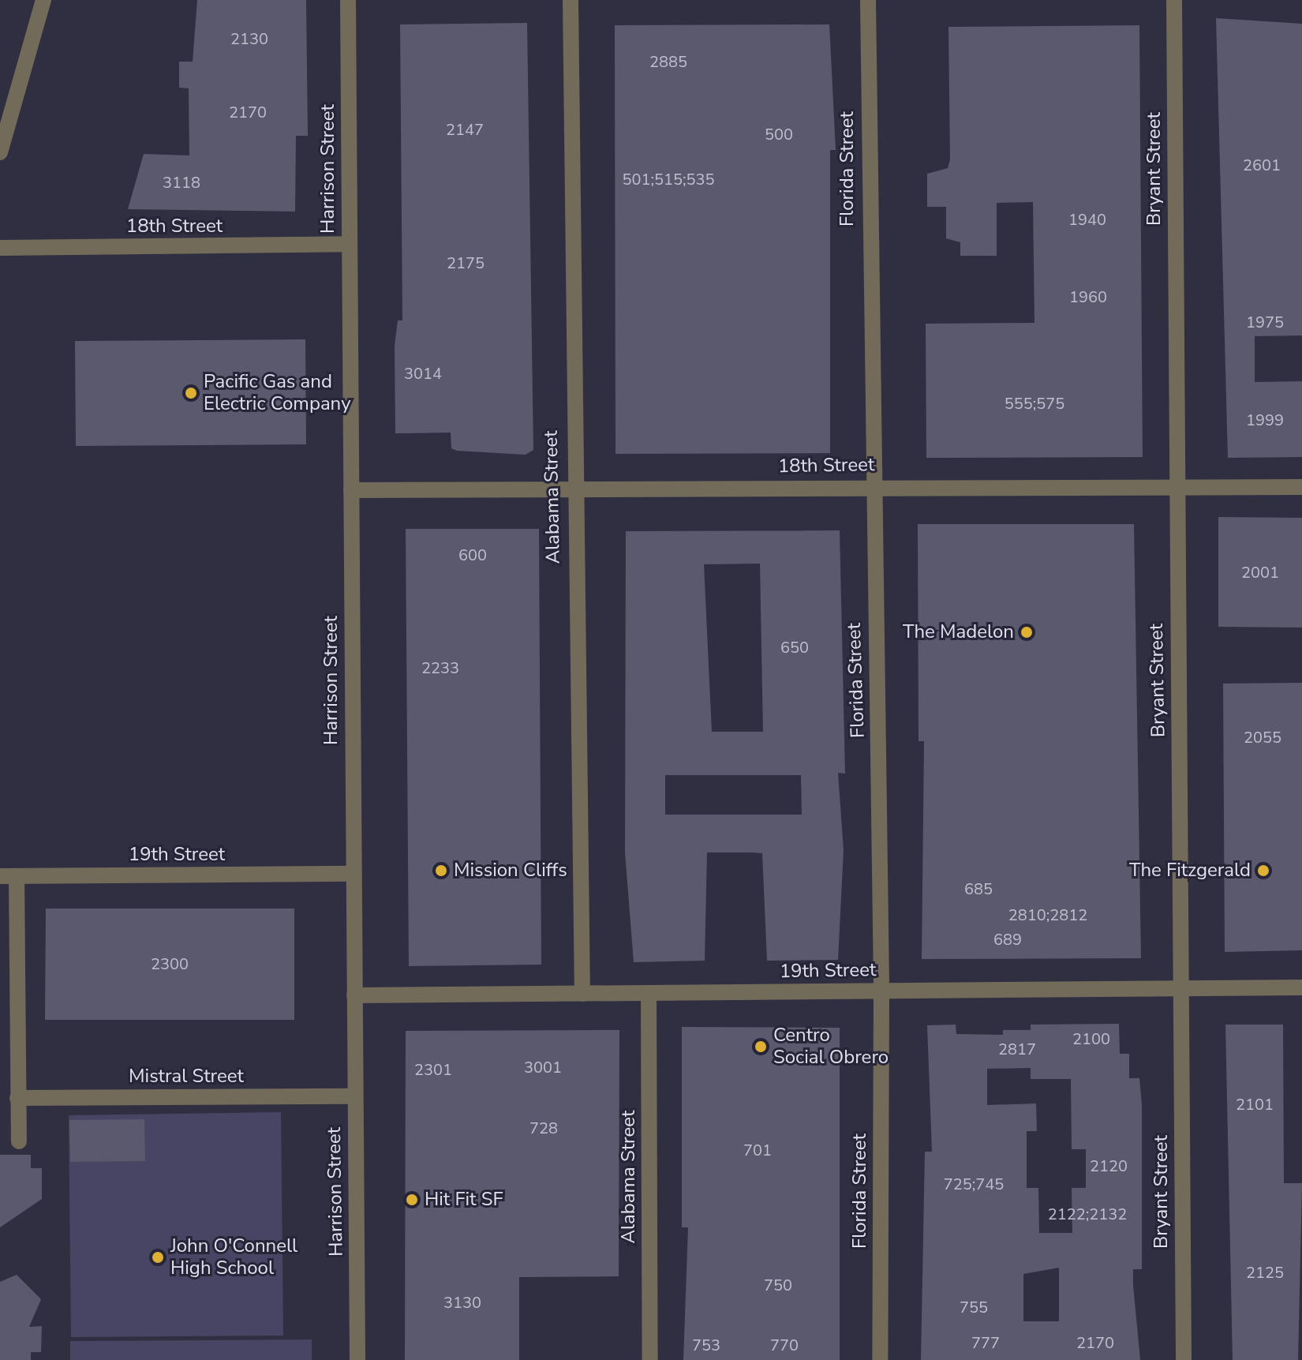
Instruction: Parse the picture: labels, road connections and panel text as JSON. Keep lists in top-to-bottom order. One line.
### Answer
{"streets":{"street":["Harrison Street","Florida Street","Bryant Street","18th Street","Alabama Street","19th Street","Mistral Street"]},"crossings":[["Harrison Street","18th Street"],["Harrison Street","19th Street"],["Harrison Street","Mistral Street"],["Florida Street","18th Street"],["Florida Street","19th Street"],["Bryant Street","18th Street"],["Bryant Street","19th Street"],["18th Street","Alabama Street"],["Alabama Street","19th Street"]],"places":["Pacific Gas and Electric Company","The Madelon","Mission Cliffs","The Fitzgerald","Centro Social Obrero","Hit Fit SF","John O'Connell High School"],"house_numbers":["2130","2885","2170","2147","500","2601","501;515;535","3118","1940","2175","1960","1975","3014","555;575","1999","600","2001","650","2233","2055","685","2810;2812","689","2300","2100","2817","3001","2301","2101","728","701","2120","725;745","2122;2132","2125","750","3130","755","777","2170","753","770"]}
